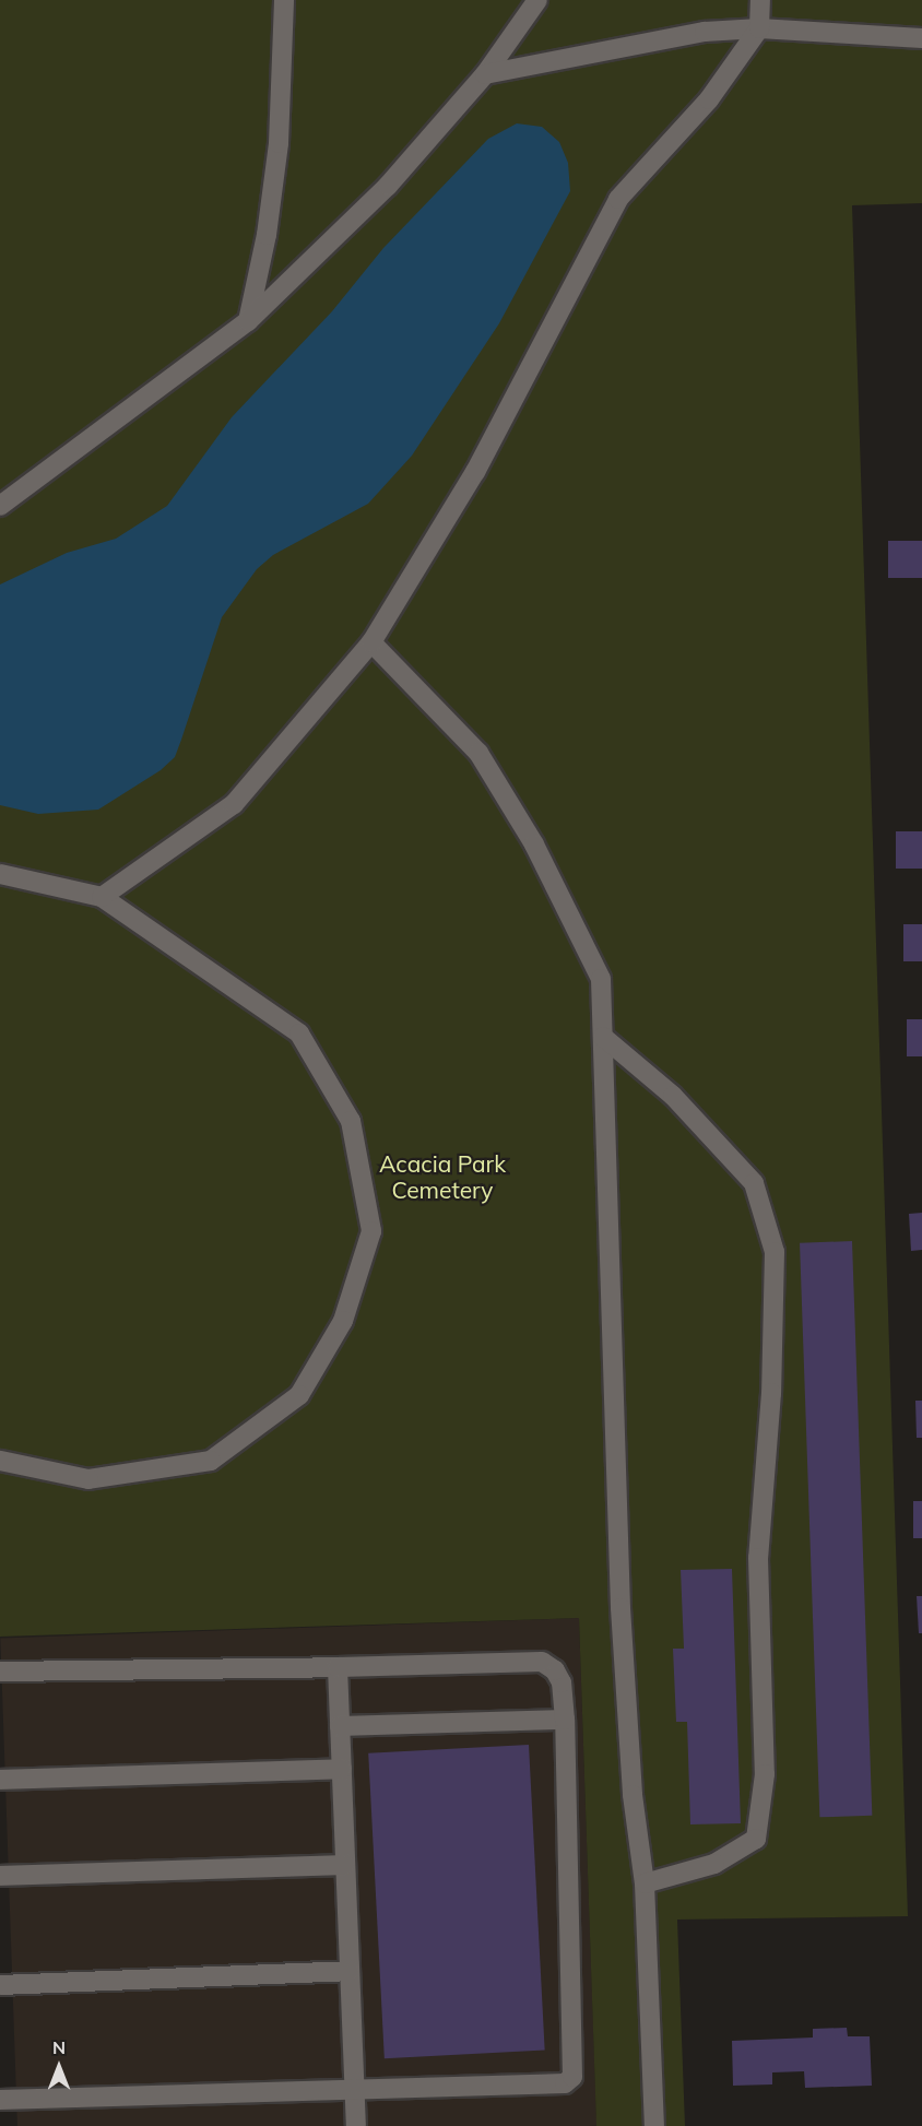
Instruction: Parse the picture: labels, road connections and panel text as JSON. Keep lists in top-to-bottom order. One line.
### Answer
{"parks":["Acacia Park Cemetery"],"north":"top"}
